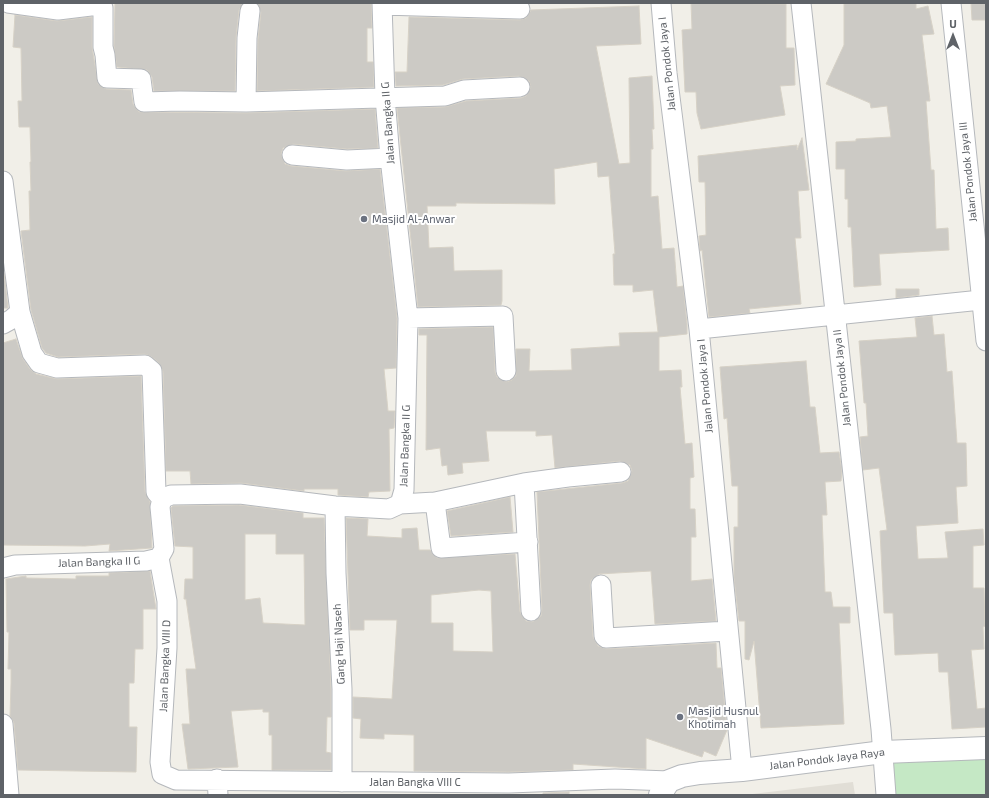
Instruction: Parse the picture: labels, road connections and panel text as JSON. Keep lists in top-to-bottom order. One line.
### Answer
{"streets":{"street":["Jalan Pondok Jaya I","Jalan Bangka II G","Jalan Pondok Jaya III","Jalan Pondok Jaya II","Gang Haji Naseh","Jalan Bangka VIII D","Jalan Pondok Jaya Raya","Jalan Bangka VIII C"]},"crossings":[["Jalan Pondok Jaya I","Jalan Pondok Jaya Raya"],["Jalan Bangka II G","Jalan Bangka VIII D"],["Jalan Pondok Jaya II","Jalan Pondok Jaya Raya"],["Gang Haji Naseh","Jalan Bangka VIII C"],["Jalan Bangka VIII D","Jalan Bangka VIII C"],["Jalan Pondok Jaya Raya","Jalan Bangka VIII C"]],"places":["Masjid Al-Anwar","Masjid Husnul Khotimah"],"north":"top"}
